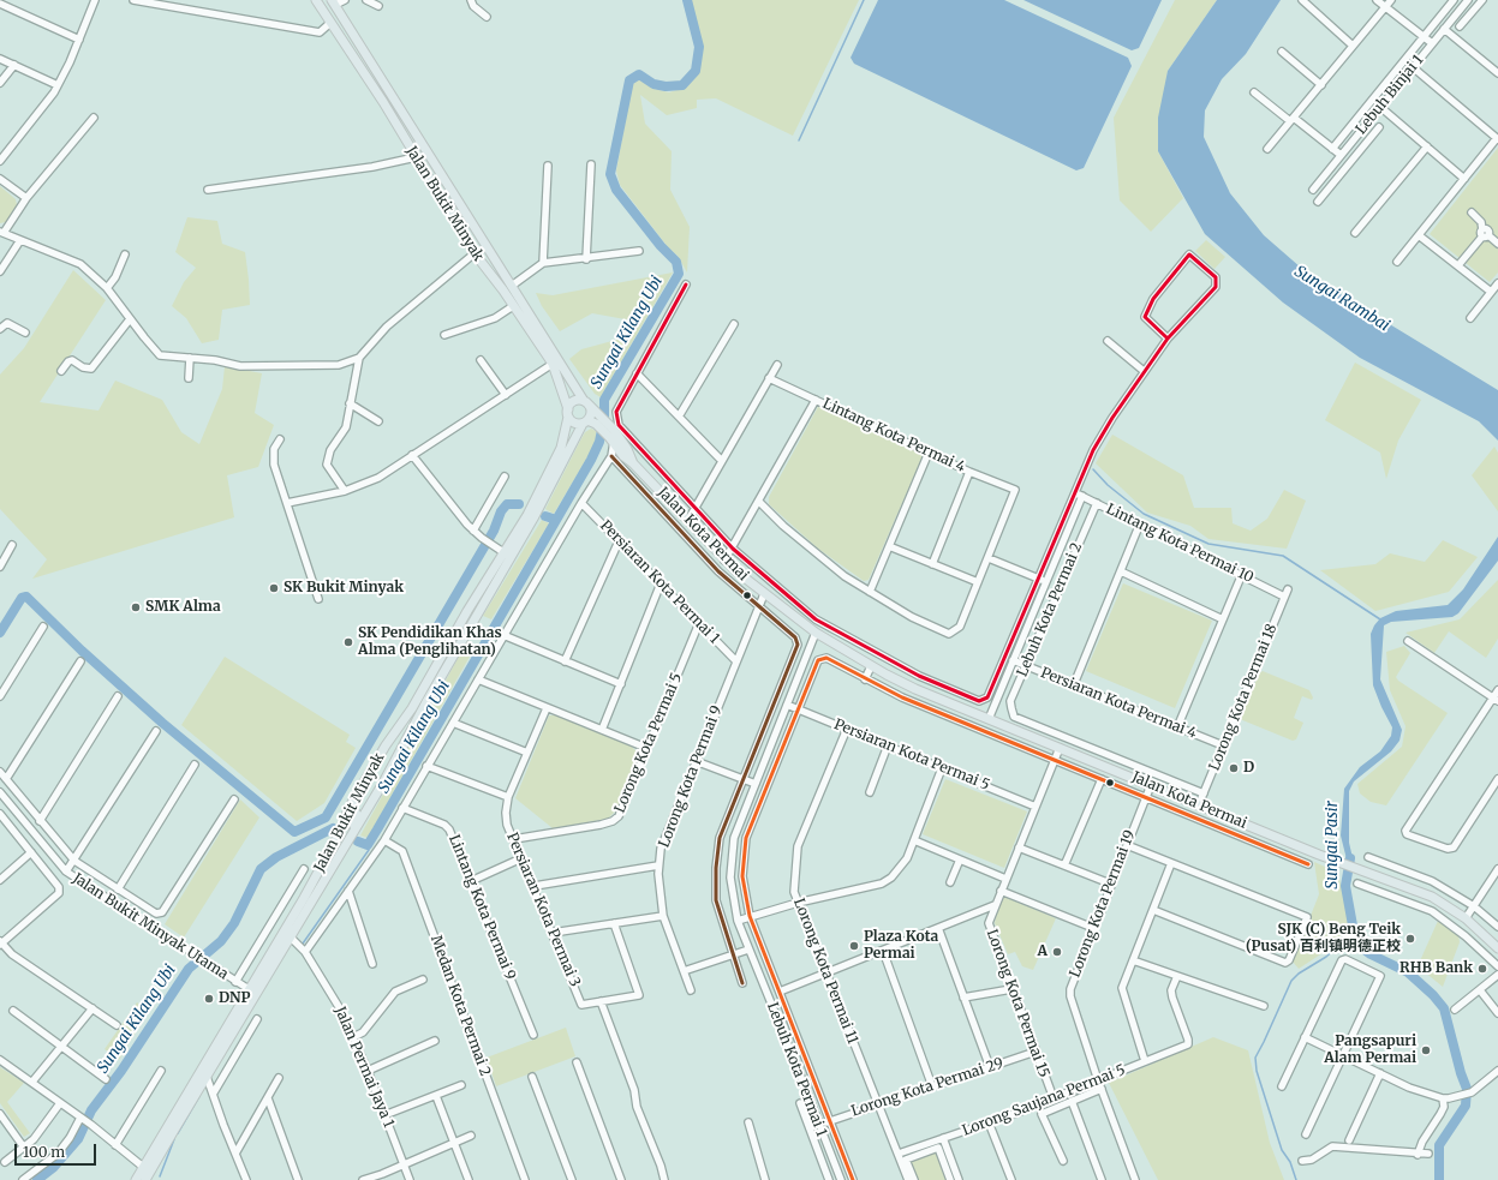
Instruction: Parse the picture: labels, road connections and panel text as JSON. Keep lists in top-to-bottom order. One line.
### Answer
{"streets":{"main road":["Jalan Bukit Minyak","Jalan Kota Permai"],"street":["Lebuh Binjai 1","Lintang Kota Permai 4","Lintang Kota Permai 10","Persiaran Kota Permai 1","Lebuh Kota Permai 2","Lorong Kota Permai 18","Persiaran Kota Permai 4","Lorong Kota Permai 5","Persiaran Kota Permai 5","Lorong Kota Permai 9","Lorong Kota Permai 19","Lintang Kota Permai 9","Persiaran Kota Permai 3","Jalan Bukit Minyak Utama","Lorong Kota Permai 11","Lorong Kota Permai 15","Medan Kota Permai 2","Jalan Permai Jaya 1","Lebuh Kota Permai 1","Lorong Kota Permai 29","Lorong Saujana Permai 5"]},"crossings":[["Jalan Bukit Minyak","Jalan Kota Permai"],["Jalan Bukit Minyak","Jalan Bukit Minyak Utama"],["Jalan Bukit Minyak","Jalan Permai Jaya 1"],["Jalan Kota Permai","Lebuh Kota Permai 2"],["Jalan Kota Permai","Lorong Kota Permai 18"],["Jalan Kota Permai","Lorong Kota Permai 9"],["Jalan Kota Permai","Lorong Kota Permai 19"],["Jalan Kota Permai","Lorong Kota Permai 15"],["Jalan Kota Permai","Lebuh Kota Permai 1"],["Lintang Kota Permai 10","Lebuh Kota Permai 2"],["Lintang Kota Permai 10","Lorong Kota Permai 18"],["Persiaran Kota Permai 1","Lorong Kota Permai 5"],["Persiaran Kota Permai 1","Lorong Kota Permai 9"],["Lebuh Kota Permai 2","Persiaran Kota Permai 4"],["Lorong Kota Permai 18","Persiaran Kota Permai 4"],["Lorong Kota Permai 5","Persiaran Kota Permai 3"],["Persiaran Kota Permai 5","Lorong Kota Permai 11"],["Persiaran Kota Permai 5","Lorong Kota Permai 15"],["Persiaran Kota Permai 5","Lebuh Kota Permai 1"],["Lorong Kota Permai 19","Lorong Saujana Permai 5"],["Lorong Kota Permai 11","Lorong Kota Permai 29"],["Lorong Kota Permai 11","Lorong Saujana Permai 5"],["Lorong Kota Permai 15","Lorong Kota Permai 29"],["Lorong Kota Permai 15","Lorong Saujana Permai 5"],["Lebuh Kota Permai 1","Lorong Kota Permai 29"]],"water":["Sungai Rambai","Sungai Kilang Ubi","Sungai Pasir"],"places":["SK Bukit Minyak","SMK Alma","SK Pendidikan Khas Alma (Penglihatan)","D","SJK (C) Beng Teik (Pusat) 百利镇明德正校","Plaza Kota Permai","A","RHB Bank","DNP","Pangsapuri Alam Permai"],"scale_bar":"100 m"}
